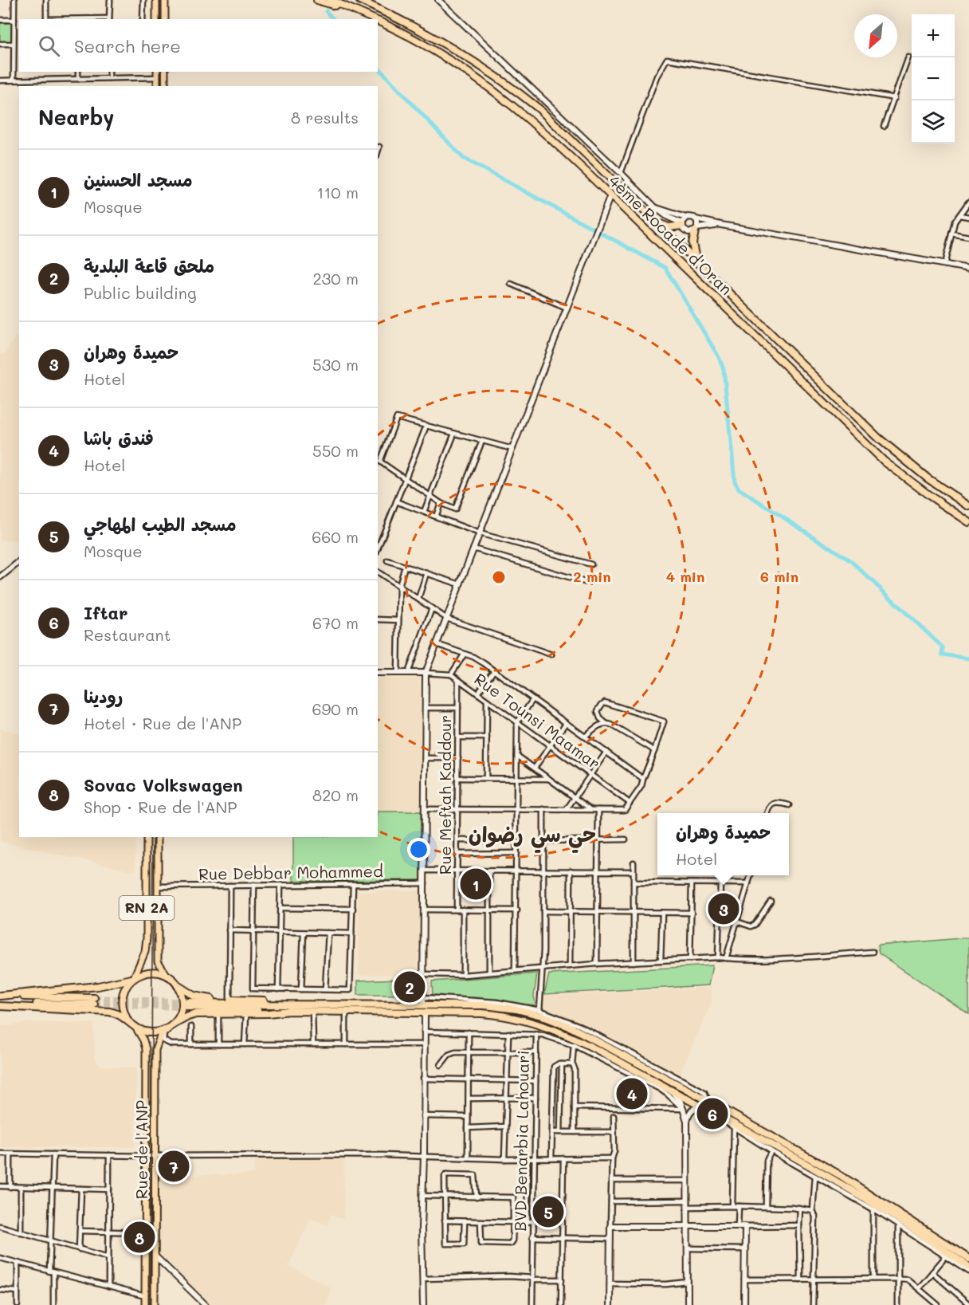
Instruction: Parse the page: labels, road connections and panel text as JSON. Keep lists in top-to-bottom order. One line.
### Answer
{"streets":{"highway":["4ème Rocade d'Oran"],"main road":["RN 2A","Rue de l'ANP"],"street":["Rue Tounsi Maamar","Rue Meftah Kaddour","Rue Debbar Mohammed","BVD Benarbia Lahouari"]},"crossings":[["Rue Tounsi Maamar","Rue Meftah Kaddour"],["Rue Debbar Mohammed","RN 2A"],["RN 2A","Rue de l'ANP"]],"districts":["حي سي رضوان"],"north":"bottom left","page":{"map_buttons":["+","−"],"search":"Search here","heading":["Nearby","8 results"],"list":[{"mark":"1","name":"مسجد الحسنين","note":"Mosque","value":"110 m"},{"mark":"2","name":"ملحق قاعة البلدية","note":"Public building","value":"230 m"},{"mark":"3","name":"حميدة وهران","note":"Hotel","value":"530 m"},{"mark":"4","name":"فندق باشا","note":"Hotel","value":"550 m"},{"mark":"5","name":"مسجد الطيب المهاجي","note":"Mosque","value":"660 m"},{"mark":"6","name":"Iftar","note":"Restaurant","value":"670 m"},{"mark":"7","name":"رودينا","note":"Hotel · Rue de l'ANP","value":"690 m"},{"mark":"8","name":"Sovac Volkswagen","note":"Shop · Rue de l'ANP","value":"820 m"}],"popup":["حميدة وهران","Hotel"],"pins":["1","3","2","4","6","7","5","8"]},"rings":["2 min","4 min","6 min"]}
